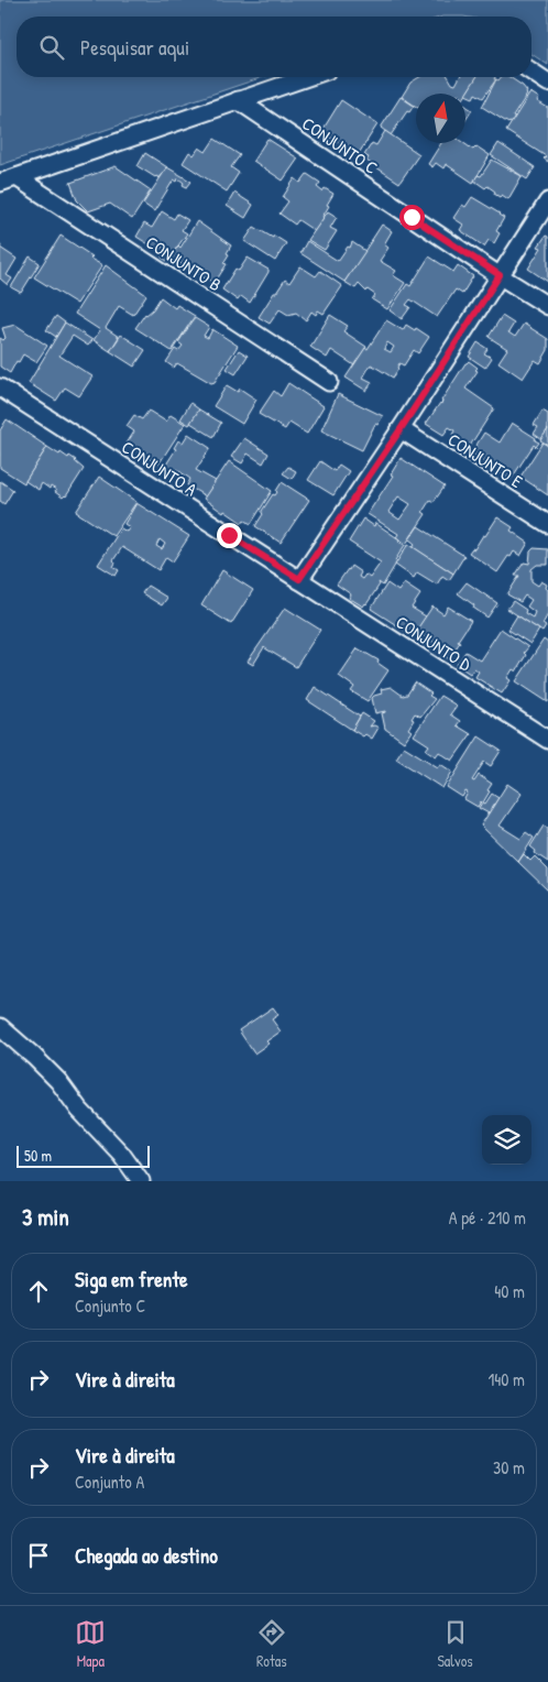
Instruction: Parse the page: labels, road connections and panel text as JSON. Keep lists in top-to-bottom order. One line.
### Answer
{"streets":{"street":["CONJUNTO C","CONJUNTO B","CONJUNTO E","CONJUNTO A","CONJUNTO D"]},"crossings":[["CONJUNTO A","CONJUNTO D"]],"scale_bar":"50 m","north":"top","page":{"search":"Pesquisar aqui","scale":"50 m","heading":["3 min","A pé · 210 m"],"list":[["Siga em frente","Conjunto C","40 m"],["Vire à direita","140 m"],["Vire à direita","Conjunto A","30 m"],"Chegada ao destino"],"nav":["Mapa","Rotas","Salvos"]}}
